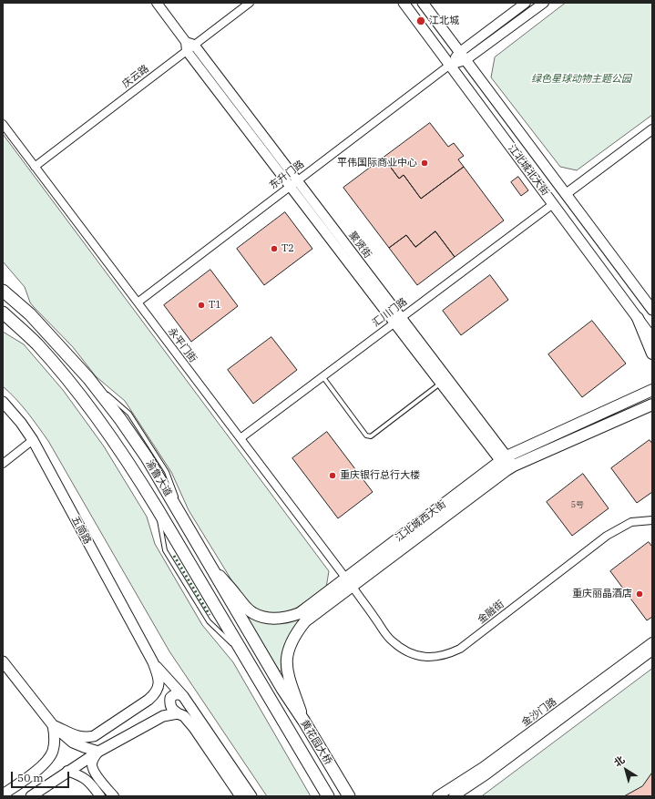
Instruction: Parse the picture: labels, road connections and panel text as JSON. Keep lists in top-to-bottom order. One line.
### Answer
{"streets":{"highway":["渝鲁大道","黄花园大桥"],"main road":["江北城北大街","江北城西大街","五简路"],"street":["庆云路","东升门路","聚贤街","汇川门路","永平门街","金融街","金沙门路"]},"crossings":[["庆云路","聚贤街"],["庆云路","永平门街"],["江北城北大街","东升门路"],["江北城北大街","汇川门路"],["东升门路","聚贤街"],["东升门路","永平门街"],["聚贤街","汇川门路"],["聚贤街","江北城西大街"],["汇川门路","永平门街"],["永平门街","江北城西大街"],["永平门街","金融街"],["渝鲁大道","江北城西大街"],["渝鲁大道","黄花园大桥"],["江北城西大街","金融街"],["江北城西大街","黄花园大桥"]],"parks":["绿色星球动物主题公园"],"places":["江北城","平伟国际商业中心","T2","T1","重庆银行总行大楼","重庆丽晶酒店"],"house_numbers":["5号"],"scale_bar":"50 m","north":"top left"}
